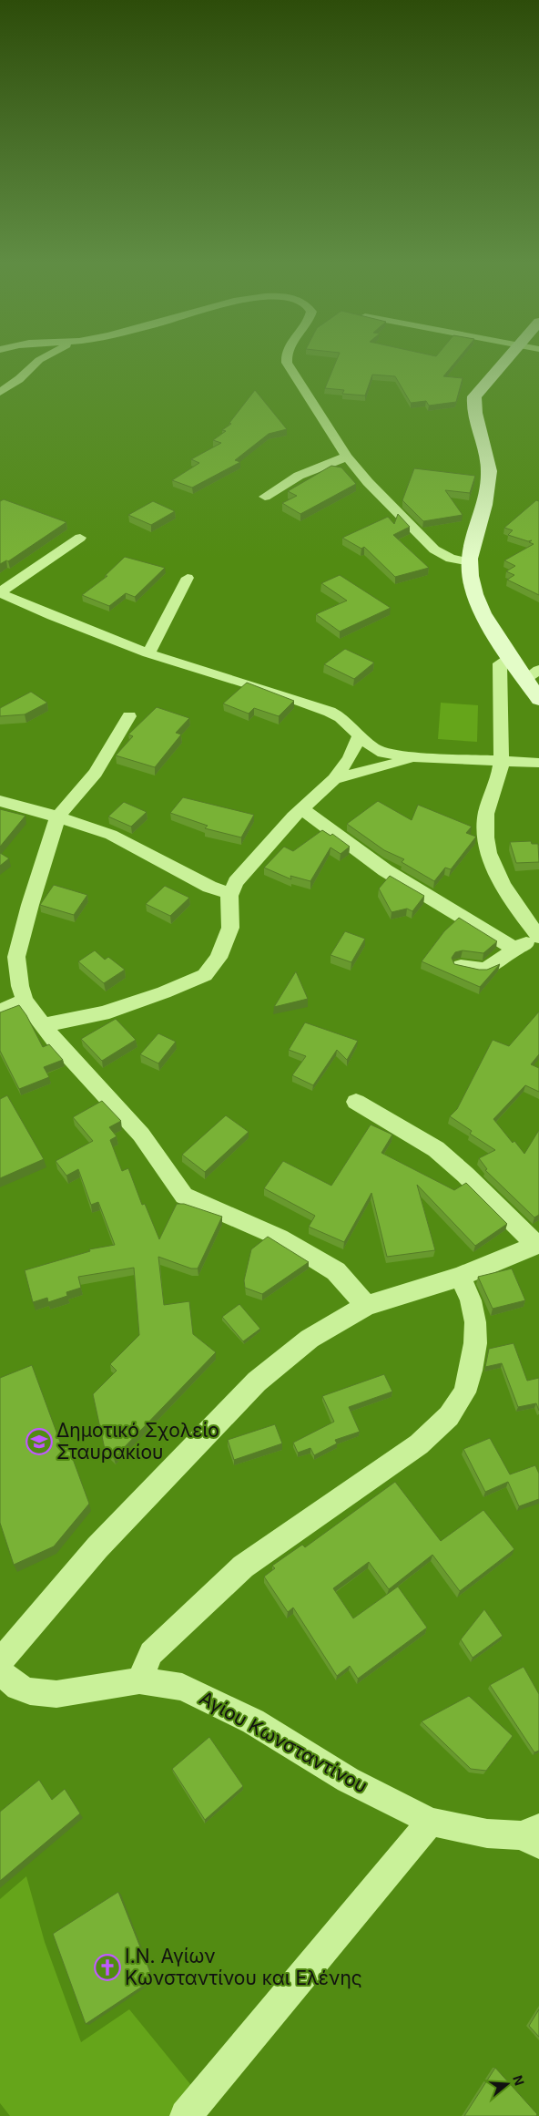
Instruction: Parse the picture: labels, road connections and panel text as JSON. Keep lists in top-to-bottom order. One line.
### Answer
{"streets":{"street":["Αγίου Κωνσταντίνου"]},"places":{"school or university":["Δημοτικό Σχολείο Σταυρακίου"],"church":["Ι.Ν. Αγίων Κωνσταντίνου και Ελένης"]},"north":"right"}
